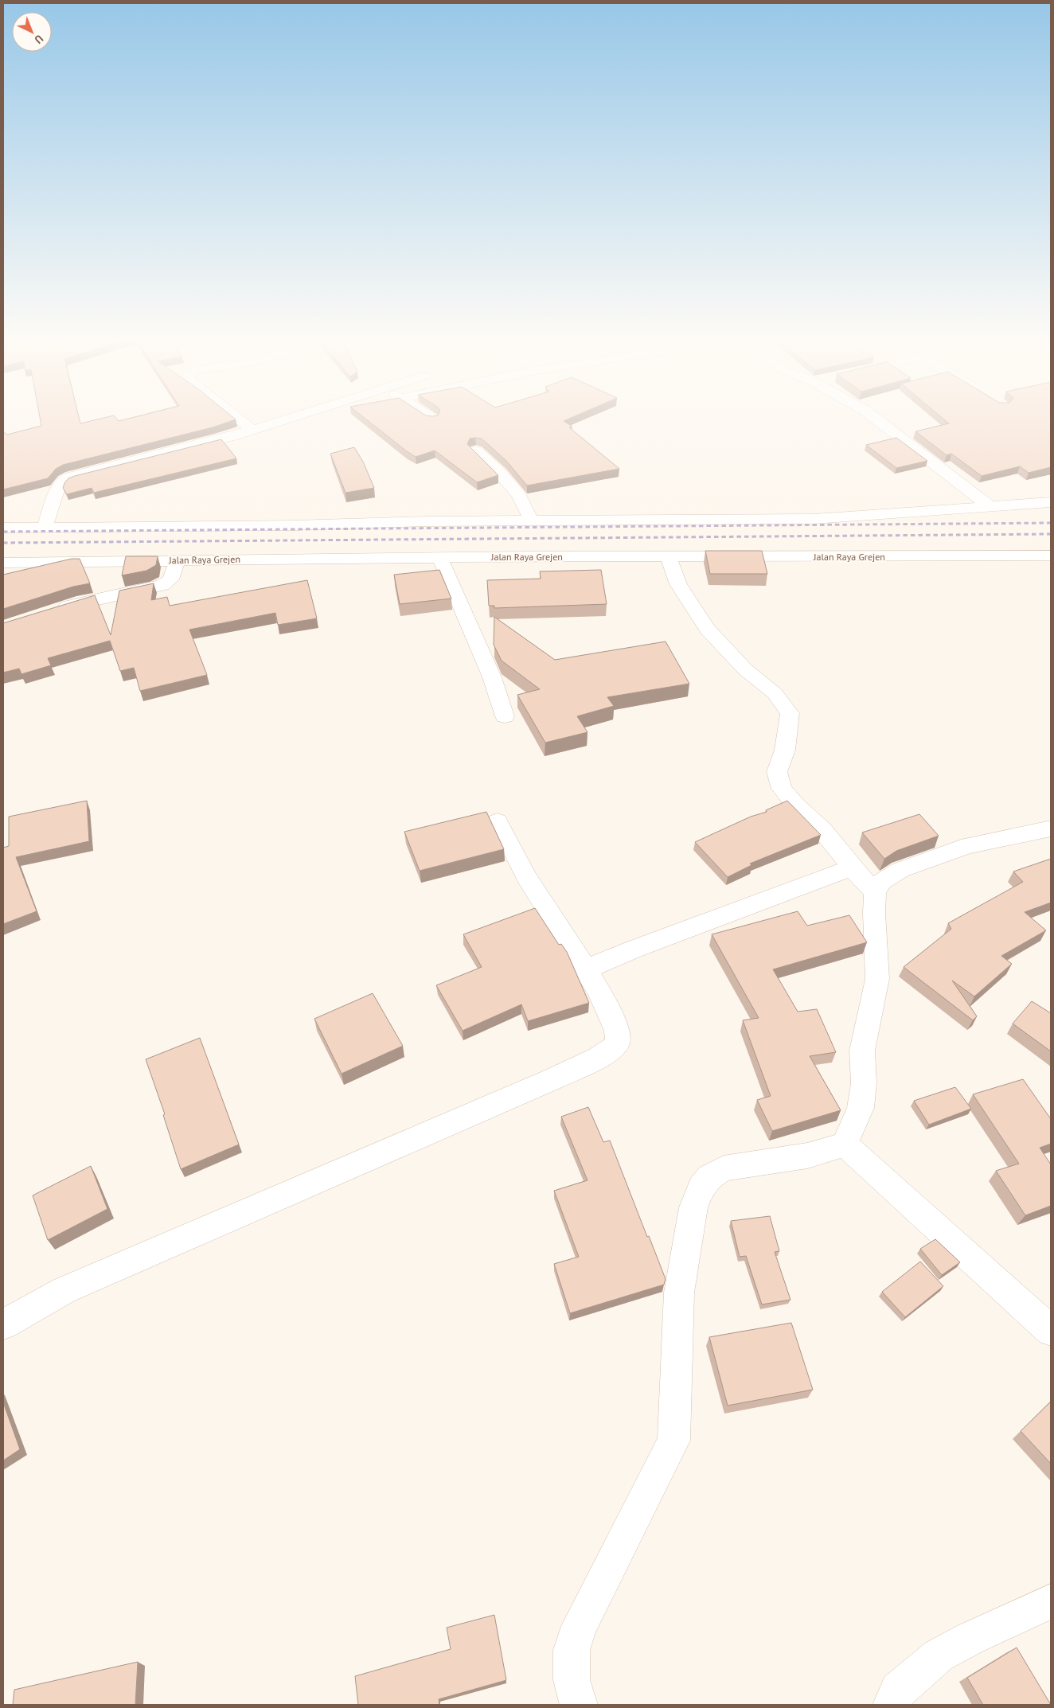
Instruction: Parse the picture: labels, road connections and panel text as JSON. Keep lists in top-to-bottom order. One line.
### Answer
{"streets":{"street":["Jalan Raya Grejen"]},"north":"bottom right"}
